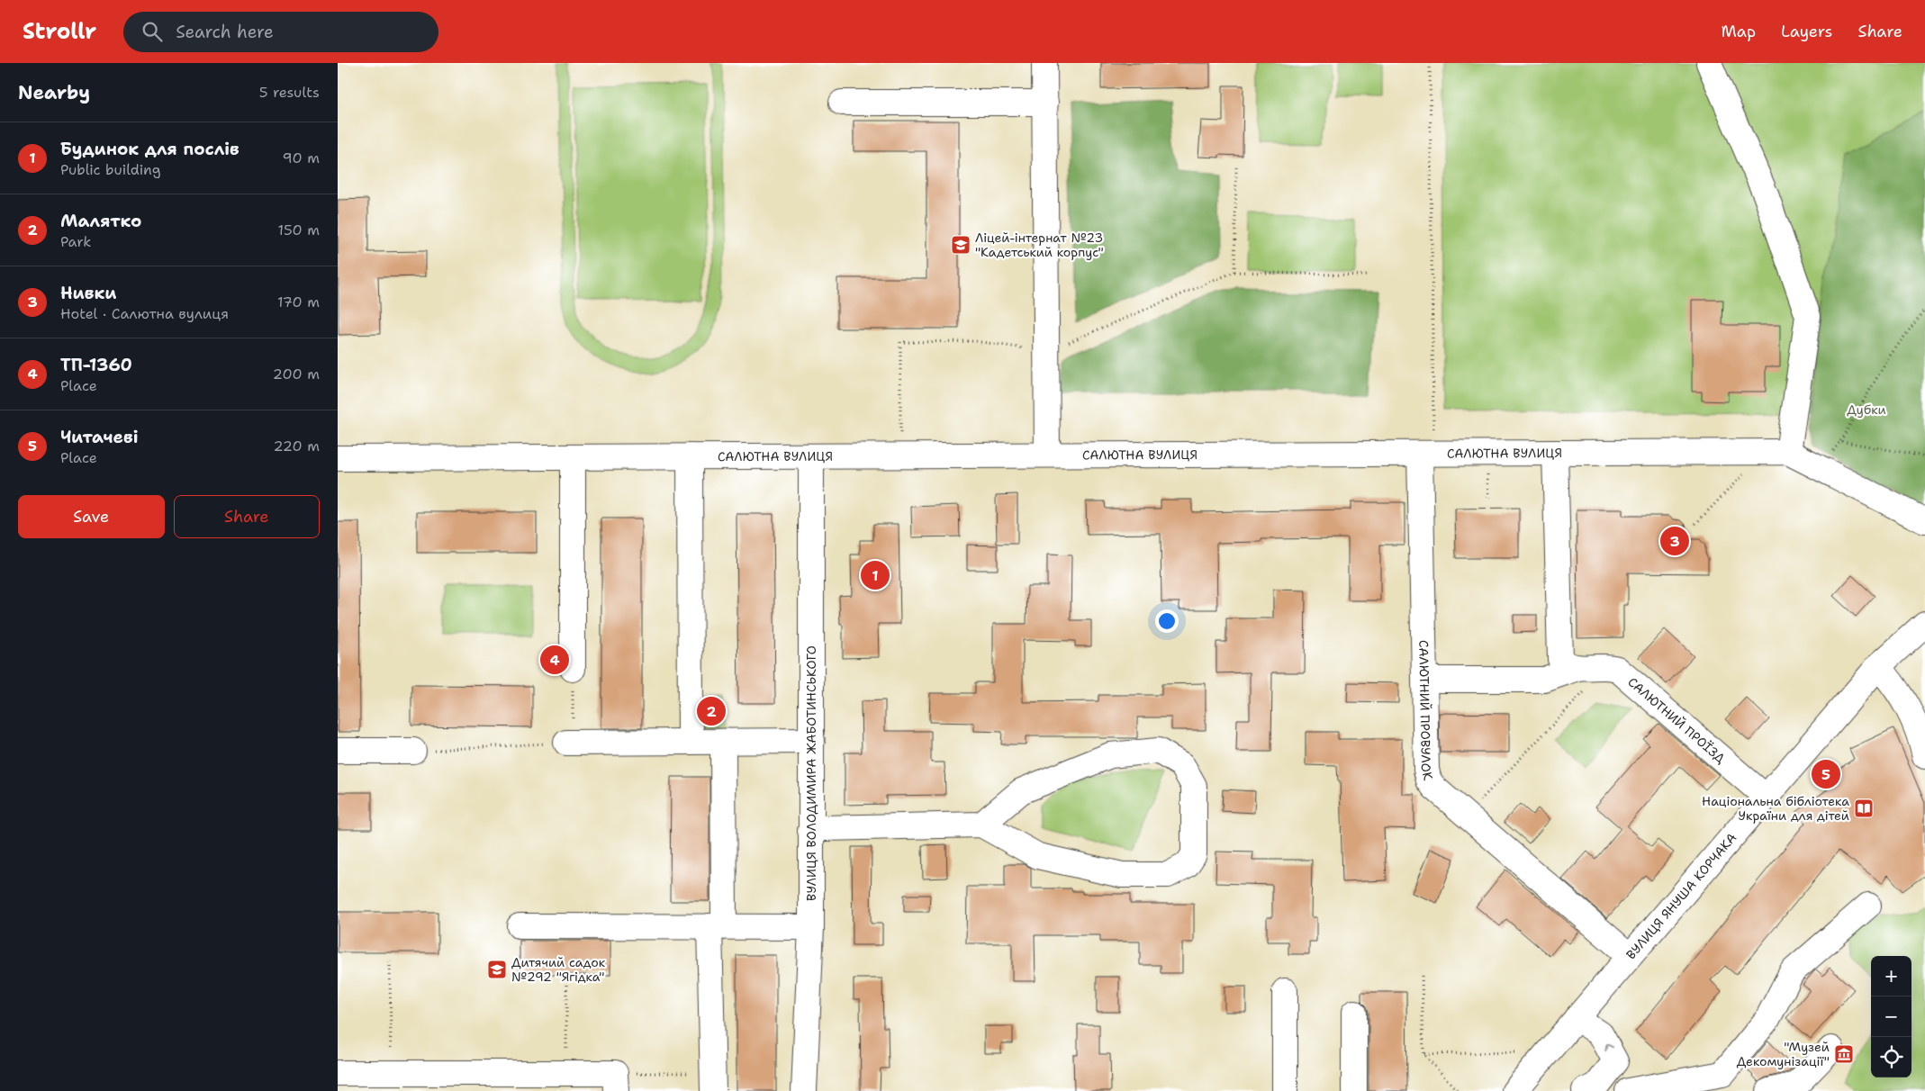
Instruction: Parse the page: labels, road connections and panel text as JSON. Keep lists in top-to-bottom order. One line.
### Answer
{"streets":{"street":["САЛЮТНА ВУЛИЦЯ","САЛЮТНИЙ ПРОВУЛОК","САЛЮТНИЙ ПРОЇЗД","ВУЛИЦЯ ВОЛОДИМИРА ЖАБОТИНСЬКОГО","ВУЛИЦЯ ЯНУША КОРЧАКА"]},"crossings":[["САЛЮТНА ВУЛИЦЯ","САЛЮТНИЙ ПРОВУЛОК"],["САЛЮТНА ВУЛИЦЯ","ВУЛИЦЯ ВОЛОДИМИРА ЖАБОТИНСЬКОГО"],["САЛЮТНИЙ ПРОВУЛОК","ВУЛИЦЯ ЯНУША КОРЧАКА"],["САЛЮТНИЙ ПРОЇЗД","ВУЛИЦЯ ЯНУША КОРЧАКА"]],"parks":["Дубки"],"places":{"school or university":["Ліцей-інтернат №23 \"Кадетський корпус\"","Дитячий садок №292 \"Ягідка\""],"library":["Національна бібліотека України для дітей"],"museum":["\"Музей Декомунізації\""]},"page":{"header":"Strollr","search":"Search here","nav":["Map","Layers","Share"],"heading":["Nearby","5 results"],"list":[{"mark":"1","name":"Будинок для послів","note":"Public building","value":"90 m"},{"mark":"2","name":"Малятко","note":"Park","value":"150 m"},{"mark":"3","name":"Нивки","note":"Hotel · Салютна вулиця","value":"170 m"},{"mark":"4","name":"ТП-1360","note":"Place","value":"200 m"},{"mark":"5","name":"Читачеві","note":"Place","value":"220 m"}],"buttons":["Save","Share"],"pins":["3","1","4","2","5"],"map_buttons":["+","−"]}}
